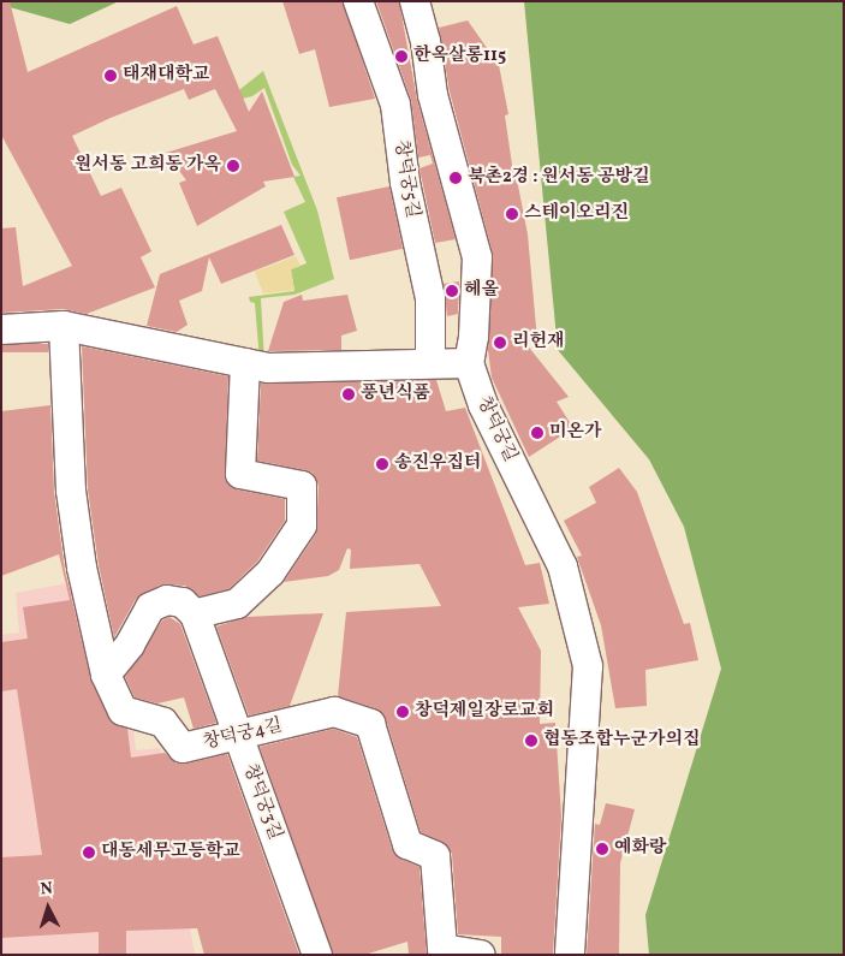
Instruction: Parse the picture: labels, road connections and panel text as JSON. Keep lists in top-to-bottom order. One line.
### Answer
{"streets":{"street":["창덕궁5길","창덕궁길","창덕궁4길","창덕궁3길"]},"crossings":[["창덕궁4길","창덕궁3길"]],"places":["한옥살롱115","태재대학교","원서동 고희동 가옥","북촌2경 : 원서동 공방길","스테이오리진","헤올","리헌재","풍년식품","미온가","송진우집터","창덕제일장로교회","협동조합누군가의집","예화랑","대동세무고등학교"],"north":"top"}
